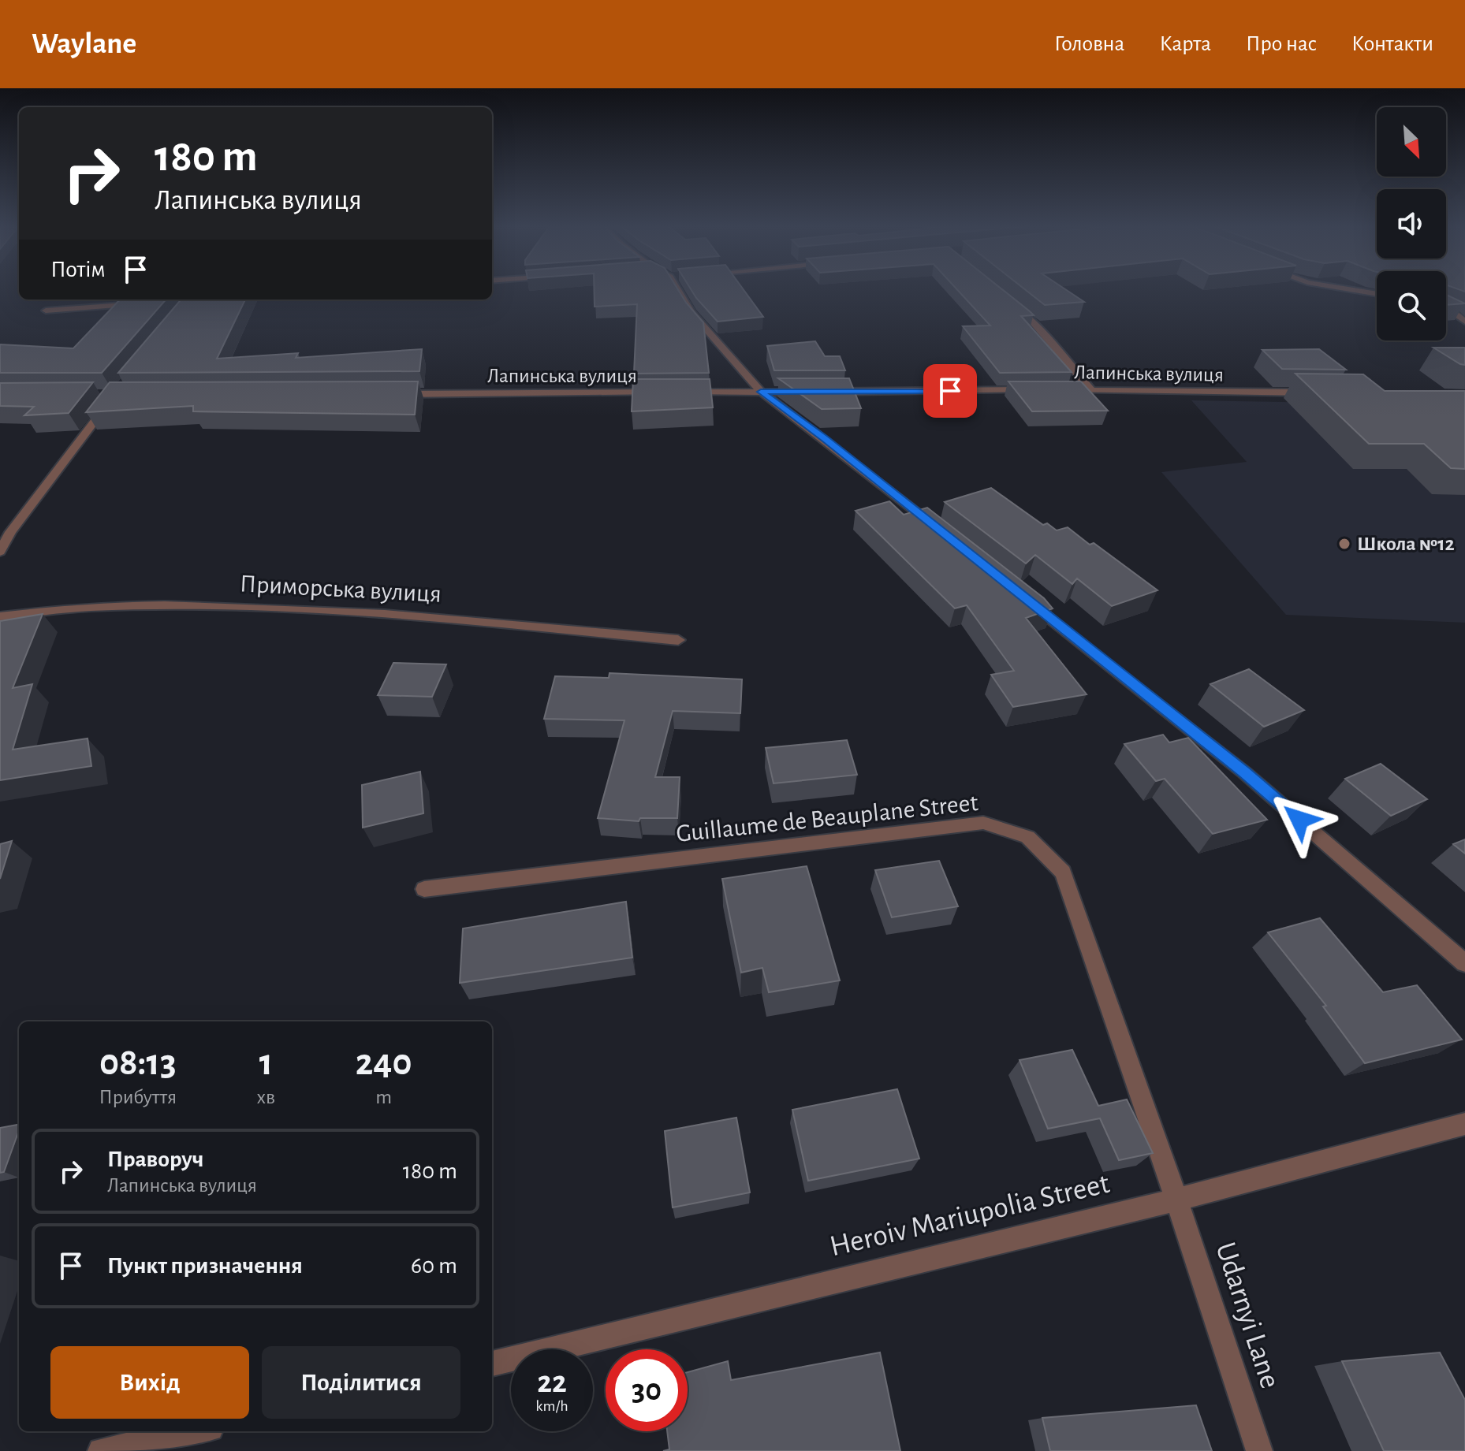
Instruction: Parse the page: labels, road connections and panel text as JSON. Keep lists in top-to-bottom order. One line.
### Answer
{"streets":{"street":["Лапинська вулиця","Приморська вулиця","Guillaume de Beauplane Street","Heroiv Mariupolia Street","Udarnyi Lane"]},"crossings":[["Guillaume de Beauplane Street","Heroiv Mariupolia Street"],["Guillaume de Beauplane Street","Udarnyi Lane"],["Heroiv Mariupolia Street","Udarnyi Lane"]],"places":["Школа №12"],"north":"bottom right","page":{"header":"Waylane","nav":["Головна","Карта","Про нас","Контакти"],"turn":["180 m","Лапинська вулиця"],"then":"Потім","eta":["08:13","Прибуття","1","хв","240","m"],"list":[{"name":"Праворуч","note":"Лапинська вулиця","value":"180 m"},{"name":"Пункт призначення","value":"60 m"}],"buttons":["Вихід","Поділитися"],"speed":"22 km/h","limit":"30"}}
